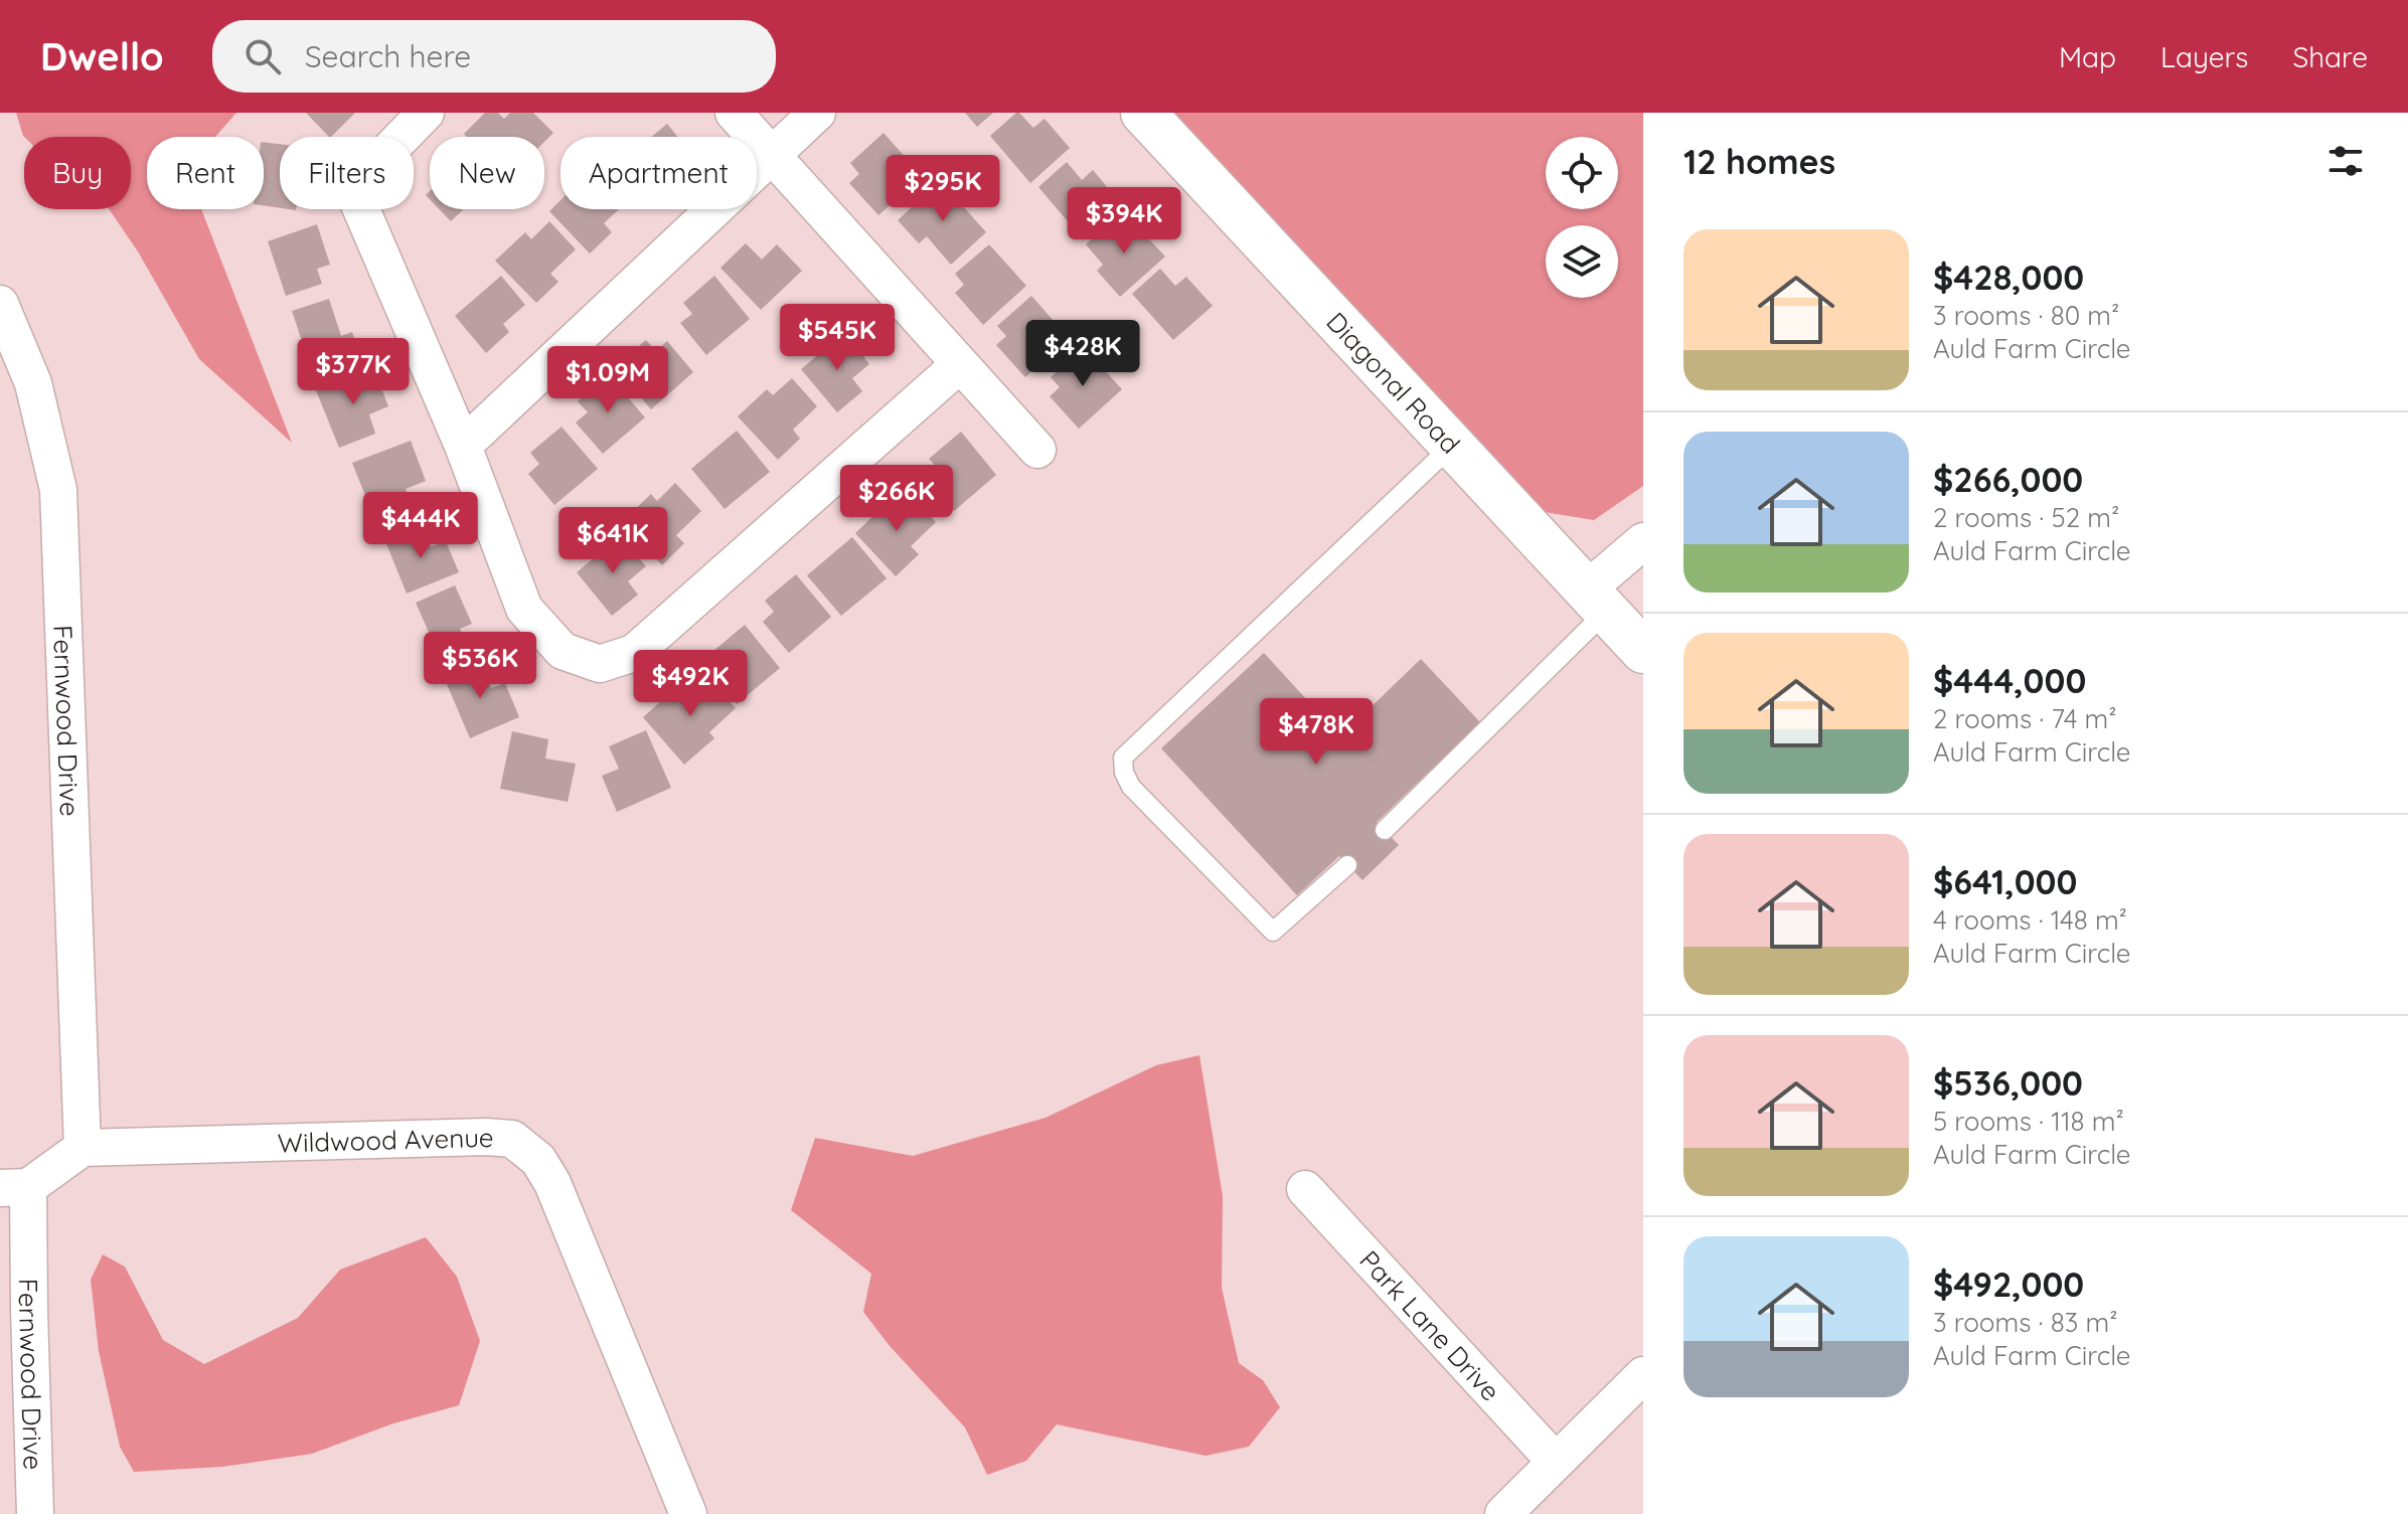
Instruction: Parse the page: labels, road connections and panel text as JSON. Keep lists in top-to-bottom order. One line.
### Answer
{"streets":{"street":["Diagonal Road","Fernwood Drive","Wildwood Avenue","Park Lane Drive"]},"crossings":[["Fernwood Drive","Wildwood Avenue"]],"page":{"header":"Dwello","search":"Search here","nav":["Map","Layers","Share"],"heading":"12 homes","chip":["Buy","Rent","Filters","New","Apartment"],"price":["$295K","$394K","$545K","$428K","$377K","$1.09M","$266K","$444K","$641K","$536K","$492K","$478K"],"list":[{"name":"$428,000","note":"3 rooms · 80 m² · Auld Farm Circle"},{"name":"$266,000","note":"2 rooms · 52 m² · Auld Farm Circle"},{"name":"$444,000","note":"2 rooms · 74 m² · Auld Farm Circle"},{"name":"$641,000","note":"4 rooms · 148 m² · Auld Farm Circle"},{"name":"$536,000","note":"5 rooms · 118 m² · Auld Farm Circle"},{"name":"$492,000","note":"3 rooms · 83 m² · Auld Farm Circle"}]}}
